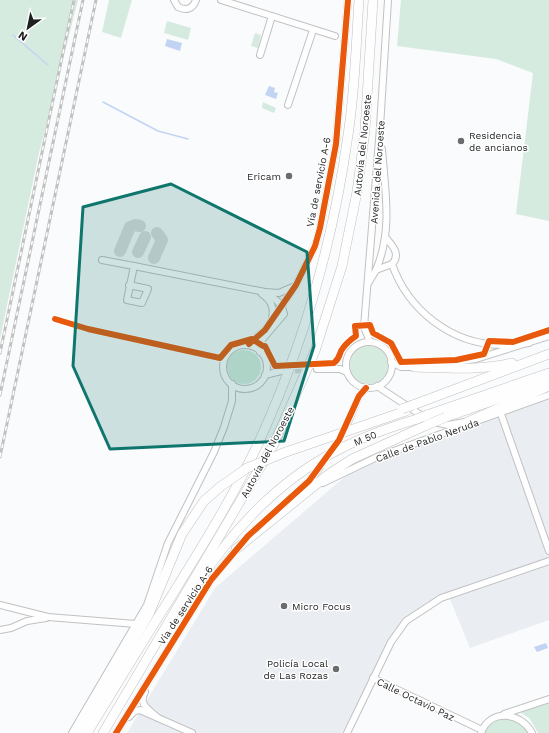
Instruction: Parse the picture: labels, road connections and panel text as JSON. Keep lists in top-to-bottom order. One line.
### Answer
{"streets":{"highway":["Autovía del Noroeste","M 50"],"street":["Avenida del Noroeste","Vía de servicio A-6","Calle de Pablo Neruda","Calle Octavio Paz"]},"crossings":[["Autovía del Noroeste","M 50"]],"places":["Residencia de ancianos","Ericam","Micro Focus","Policía Local de Las Rozas"],"north":"bottom left"}
